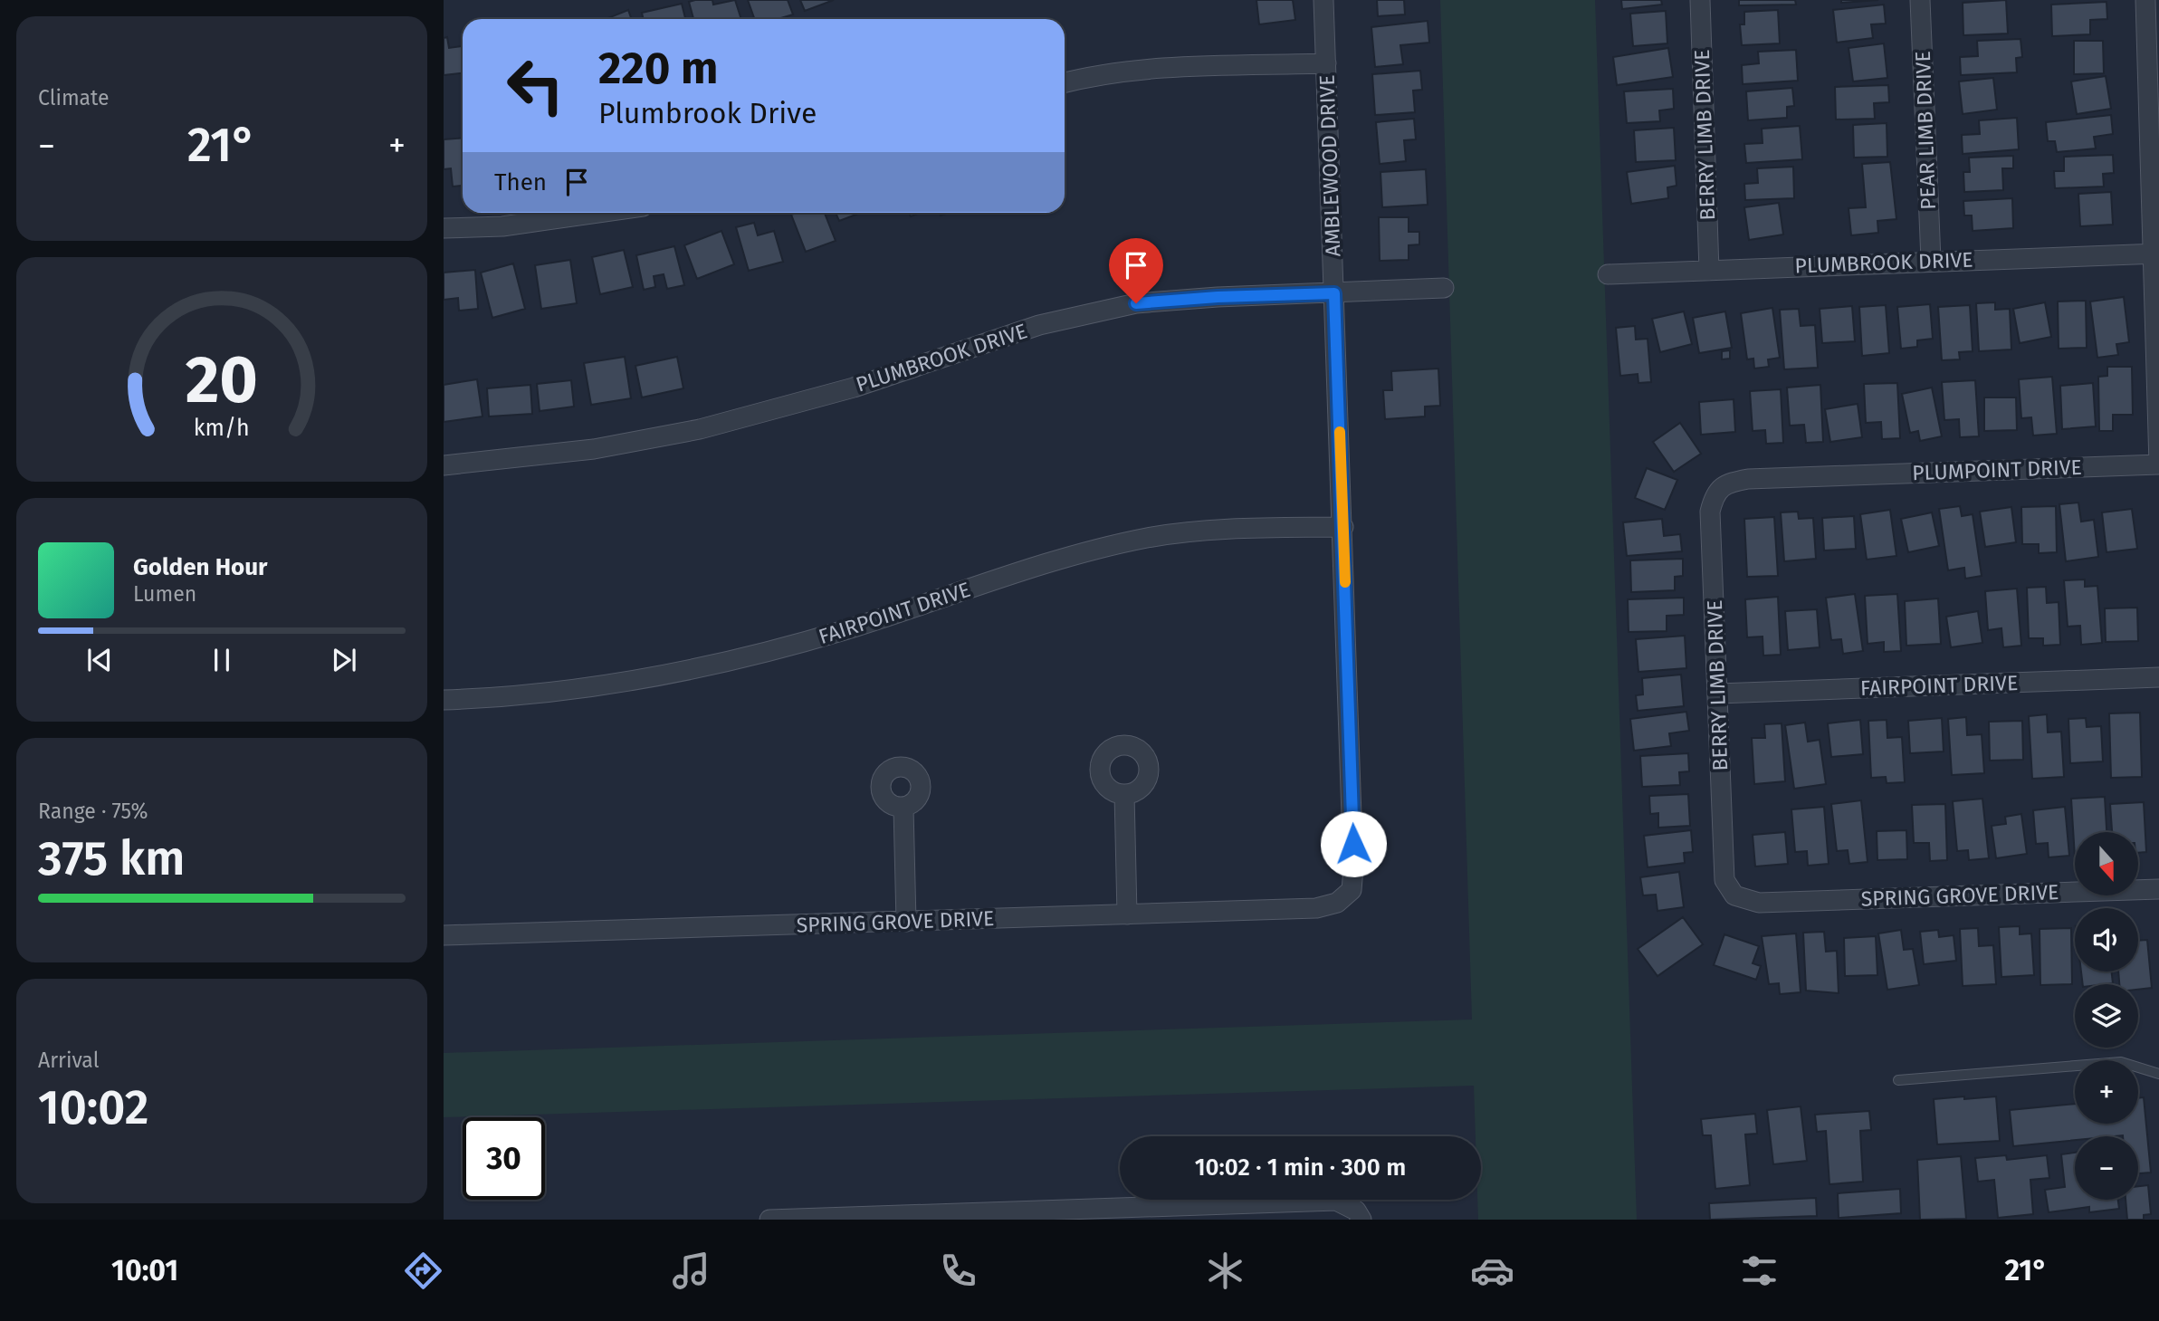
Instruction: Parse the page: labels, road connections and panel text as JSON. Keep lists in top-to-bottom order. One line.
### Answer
{"streets":{"street":["PEAR LIMB DRIVE","BERRY LIMB DRIVE","AMBLEWOOD DRIVE","PLUMBROOK DRIVE","PLUMPOINT DRIVE","FAIRPOINT DRIVE","SPRING GROVE DRIVE"]},"crossings":[["PEAR LIMB DRIVE","PLUMBROOK DRIVE"],["BERRY LIMB DRIVE","PLUMBROOK DRIVE"],["BERRY LIMB DRIVE","PLUMPOINT DRIVE"],["BERRY LIMB DRIVE","FAIRPOINT DRIVE"],["BERRY LIMB DRIVE","SPRING GROVE DRIVE"],["AMBLEWOOD DRIVE","PLUMBROOK DRIVE"],["AMBLEWOOD DRIVE","FAIRPOINT DRIVE"],["AMBLEWOOD DRIVE","SPRING GROVE DRIVE"]],"north":"bottom","page":{"tile":["Climate",["Range · 75%","375 km"],["Arrival","10:02"]],"turn":["220 m","Plumbrook Drive"],"heat":["−","21°","+"],"then":"Then","song":["Golden Hour","Lumen"],"map_buttons":["+","−"],"limit":"30","trip":"10:02 · 1 min · 300 m","tabs":["10:01","21°"],"gauge":["20","km/h"]}}
